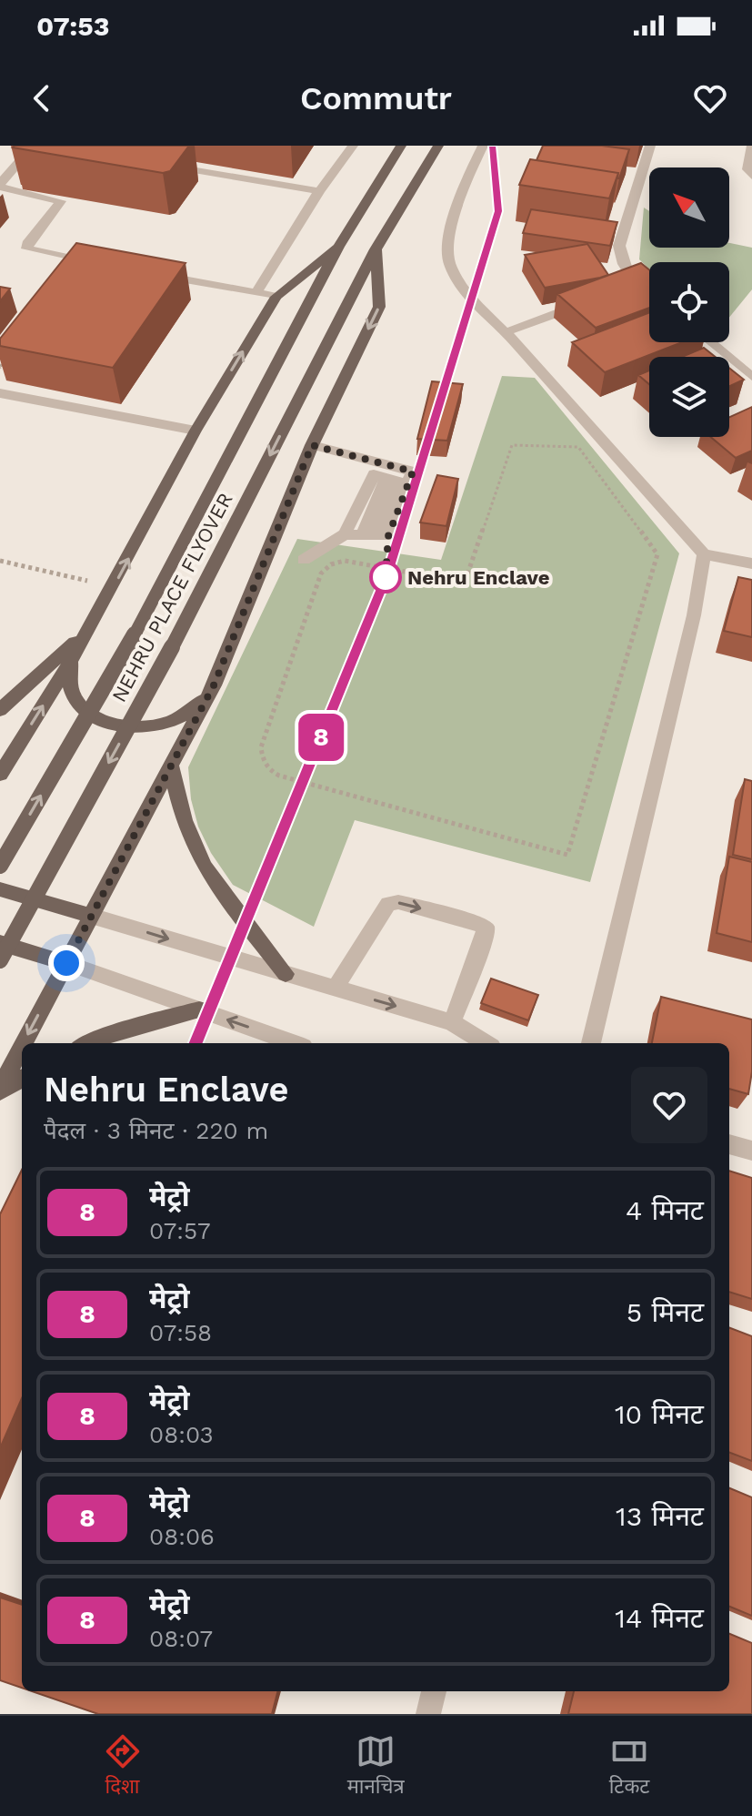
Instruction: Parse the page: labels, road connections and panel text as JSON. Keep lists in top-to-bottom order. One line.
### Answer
{"streets":{"main road":["NEHRU PLACE FLYOVER"]},"places":["Nehru Enclave"],"lines":["metro line 8"],"north":"top left","page":{"status":"07:53","header":"Commutr","on_map":"8","heading":["Nehru Enclave","पैदल · 3 मिनट · 220 m"],"list":[{"mark":"8","name":"मेट्रो","note":"07:57","value":"4 मिनट"},{"mark":"8","name":"मेट्रो","note":"07:58","value":"5 मिनट"},{"mark":"8","name":"मेट्रो","note":"08:03","value":"10 मिनट"},{"mark":"8","name":"मेट्रो","note":"08:06","value":"13 मिनट"},{"mark":"8","name":"मेट्रो","note":"08:07","value":"14 मिनट"}],"tabs":["दिशा","मानचित्र","टिकट"]}}
